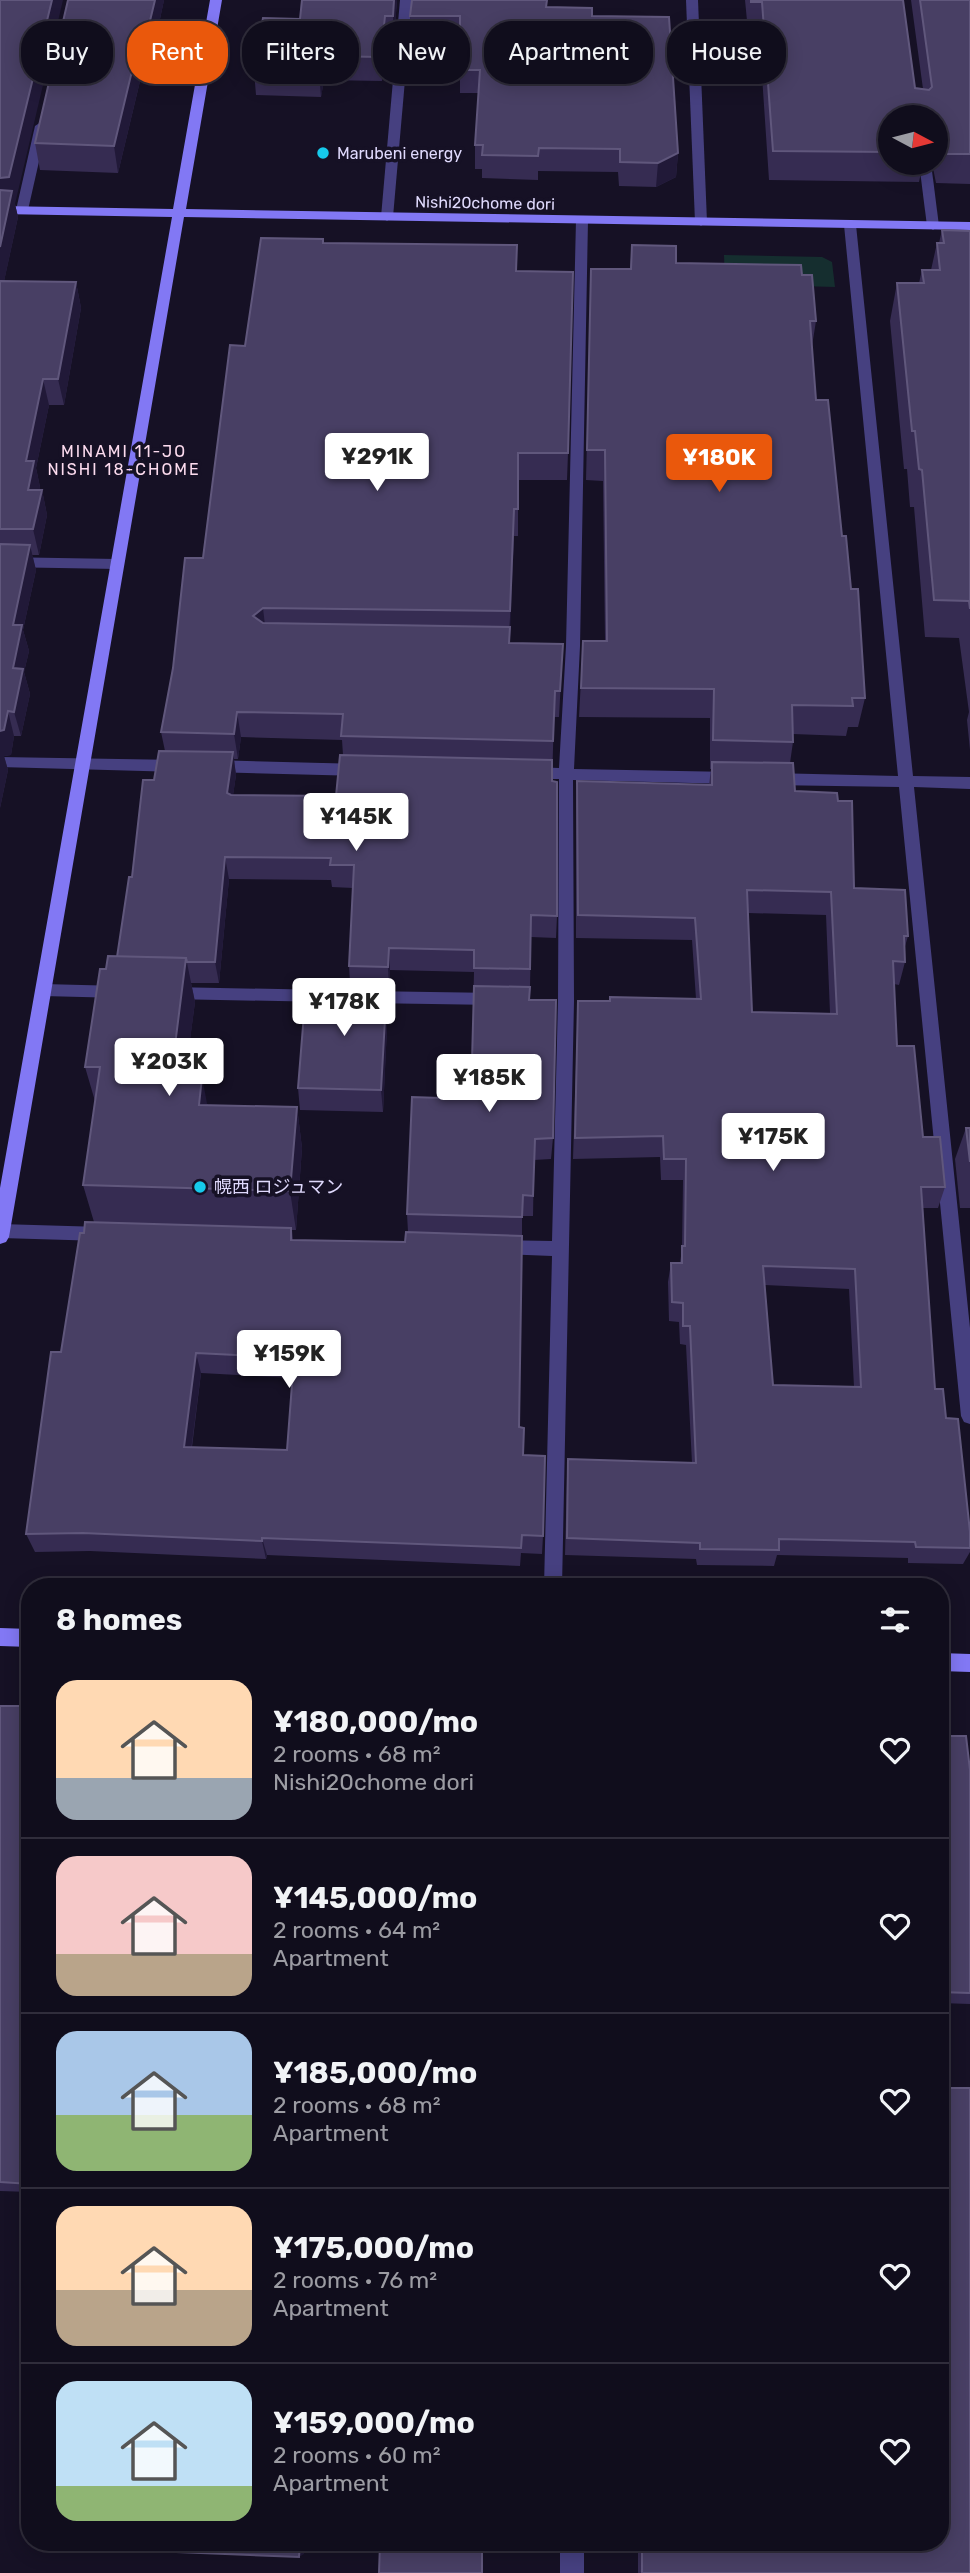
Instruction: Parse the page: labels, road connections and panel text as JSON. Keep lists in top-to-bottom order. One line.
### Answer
{"streets":{"street":["Nishi20chome dori"]},"districts":["MINAMI 11-JO NISHI 18-CHOME"],"places":["Marubeni energy","幌西 ロジュマン"],"north":"right","page":{"chip":["Buy","Rent","Filters","New","Apartment","House"],"price":["¥291K","¥180K","¥145K","¥178K","¥203K","¥185K","¥175K","¥159K"],"heading":"8 homes","list":[{"name":"¥180,000/mo","note":"2 rooms · 68 m² · Nishi20chome dori"},{"name":"¥145,000/mo","note":"2 rooms · 64 m² · Apartment"},{"name":"¥185,000/mo","note":"2 rooms · 68 m² · Apartment"},{"name":"¥175,000/mo","note":"2 rooms · 76 m² · Apartment"},{"name":"¥159,000/mo","note":"2 rooms · 60 m² · Apartment"}]}}
